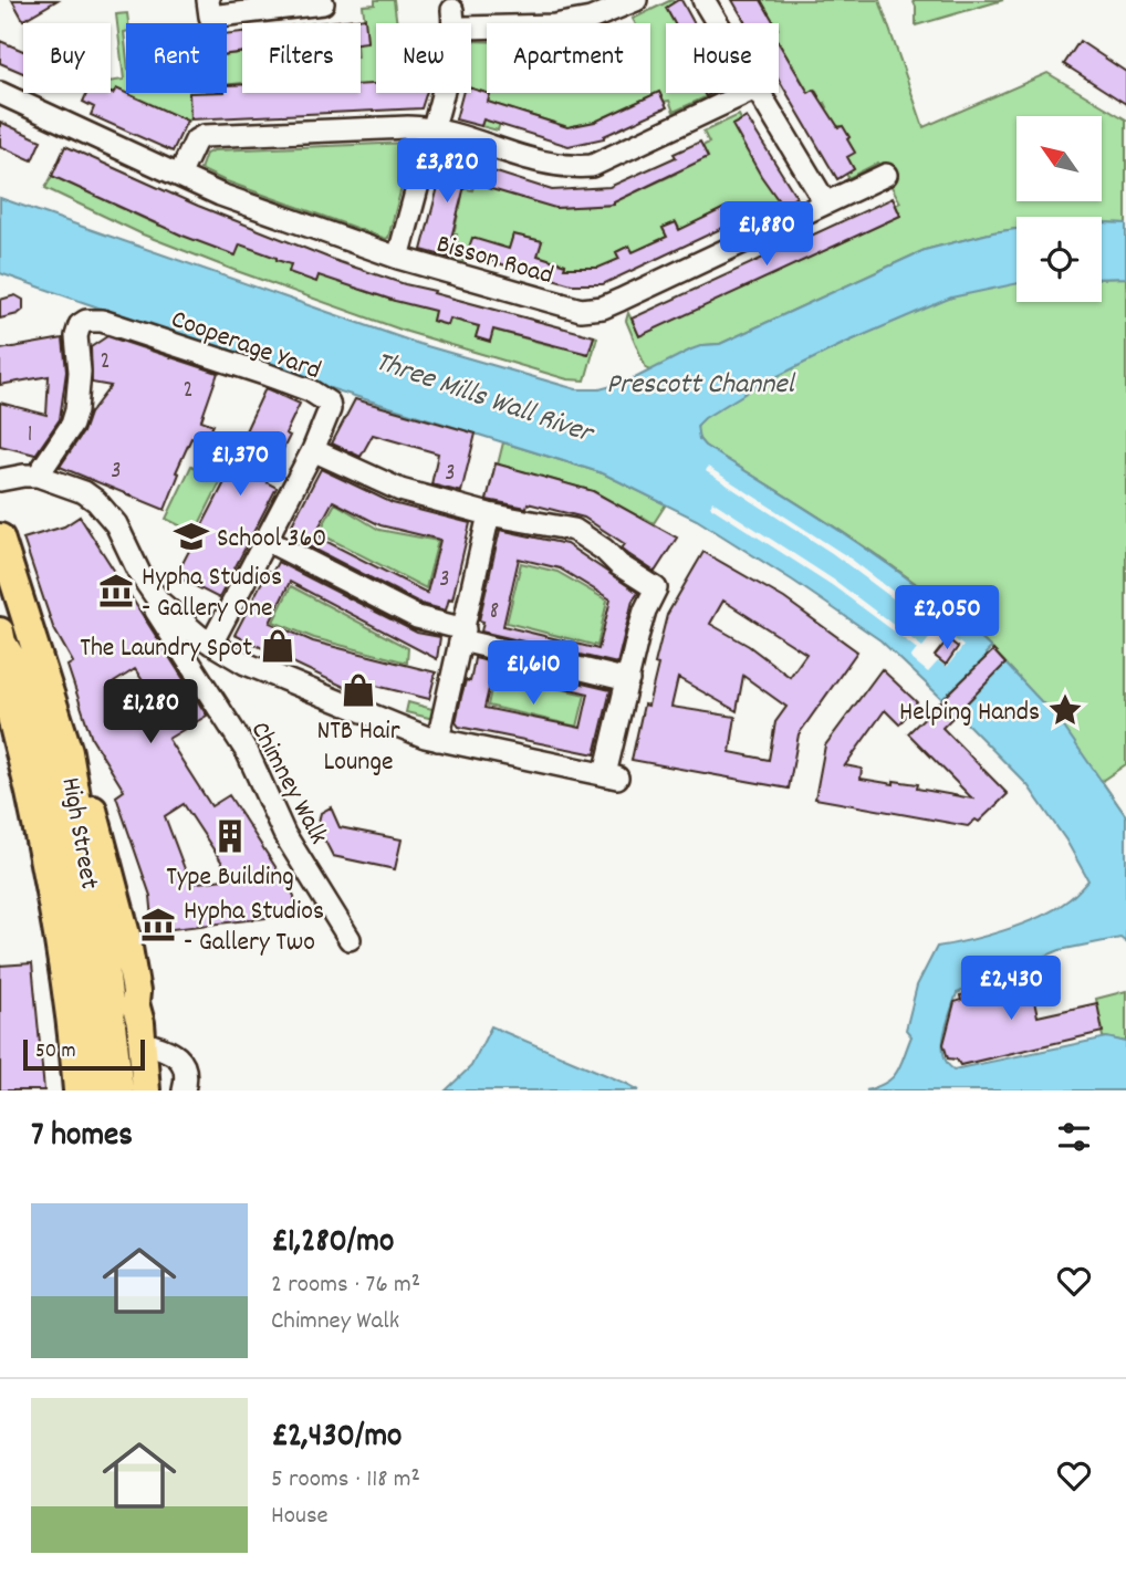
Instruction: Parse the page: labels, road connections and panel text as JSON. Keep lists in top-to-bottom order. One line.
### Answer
{"streets":{"main road":["High Street"],"street":["Bisson Road","Cooperage Yard","Chimney Walk"]},"water":["Prescott Channel","Three Mills Wall River"],"places":{"school or university":["School 360"],"museum":["Hypha Studios - Gallery One","Hypha Studios - Gallery Two"],"shop":["The Laundry Spot","NTB Hair Lounge"],"place":["Helping Hands"],"building":["Type Building"]},"house_numbers":["2","2","1","3","3","3","8"],"scale_bar":"50 m","north":"top left","page":{"chip":["Buy","Rent","Filters","New","Apartment","House"],"price":["£3,820","£1,880","£1,370","£2,050","£1,610","£1,280","£2,430"],"scale":"50 m","heading":"7 homes","list":[{"name":"£1,280/mo","note":"2 rooms · 76 m² · Chimney Walk"},{"name":"£2,430/mo","note":"5 rooms · 118 m² · House"}]}}
